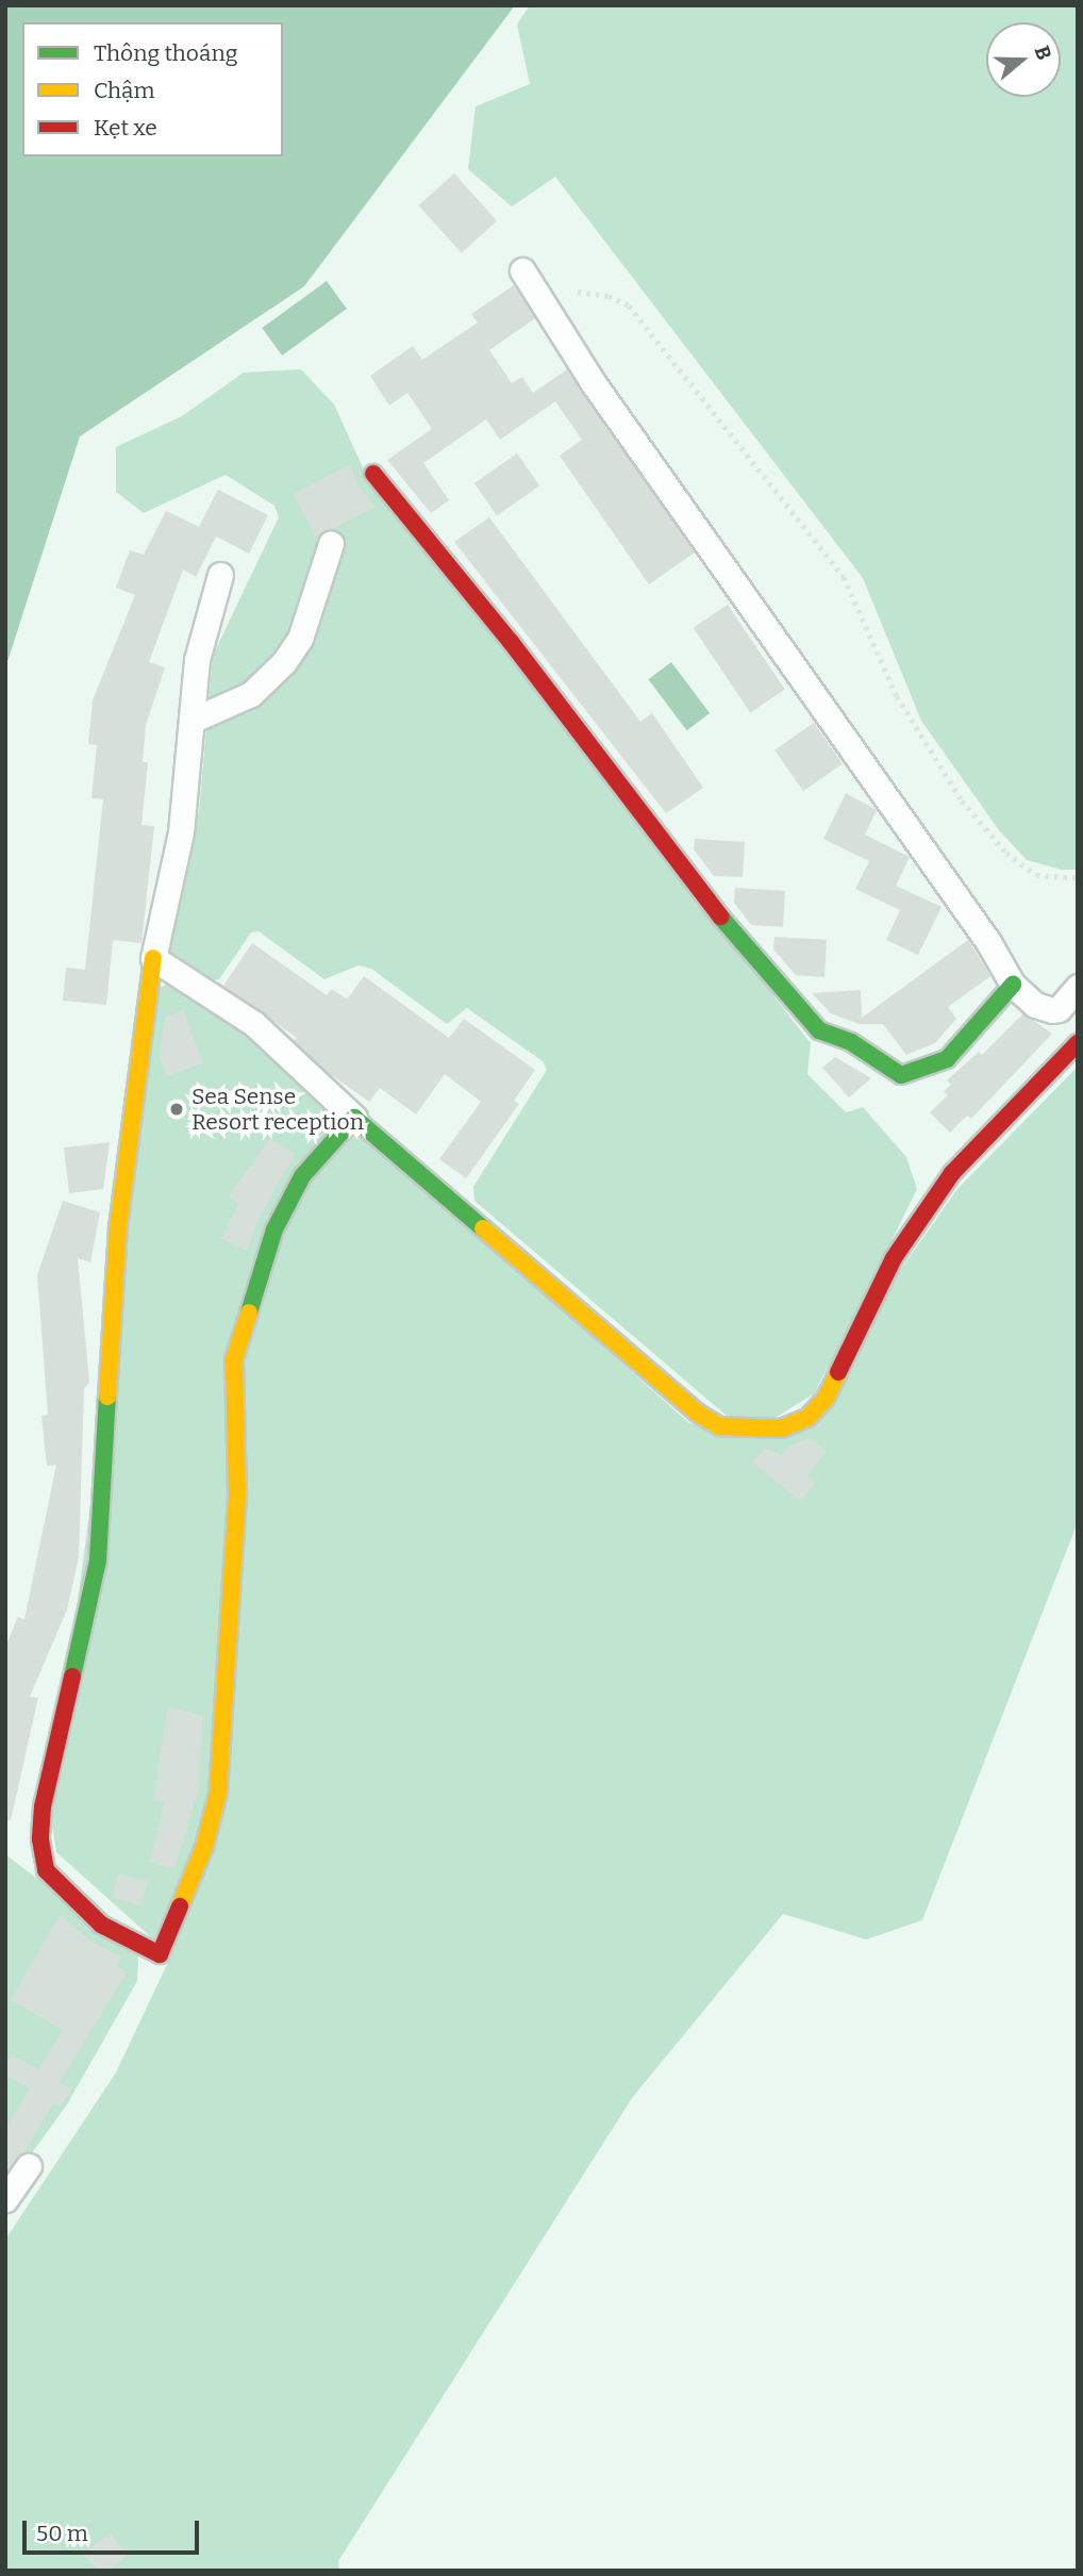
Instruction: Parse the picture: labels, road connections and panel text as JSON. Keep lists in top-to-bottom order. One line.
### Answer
{"places":["Sea Sense Resort reception"],"legend":["Thông thoáng","Chậm","Kẹt xe"],"scale_bar":"50 m","north":"right"}
